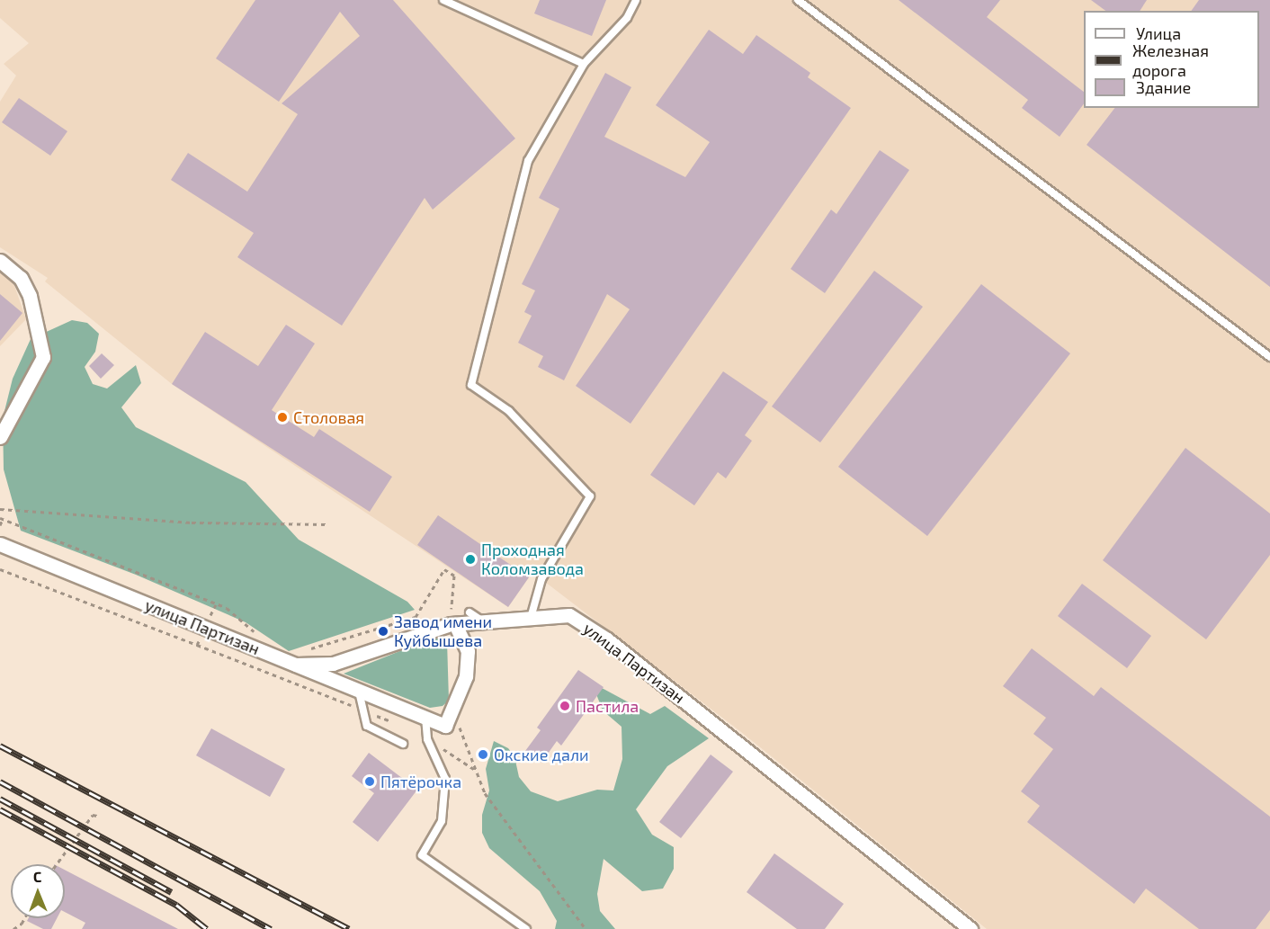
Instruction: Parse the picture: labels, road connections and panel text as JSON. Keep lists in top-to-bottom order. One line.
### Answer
{"streets":{"street":["улица Партизан"]},"places":["Столовая","Проходная Коломзавода","Завод имени Куйбышева","Пастила","Окские дали","Пятёрочка"],"legend":["Улица","Железная дорога","Здание"],"north":"top"}
